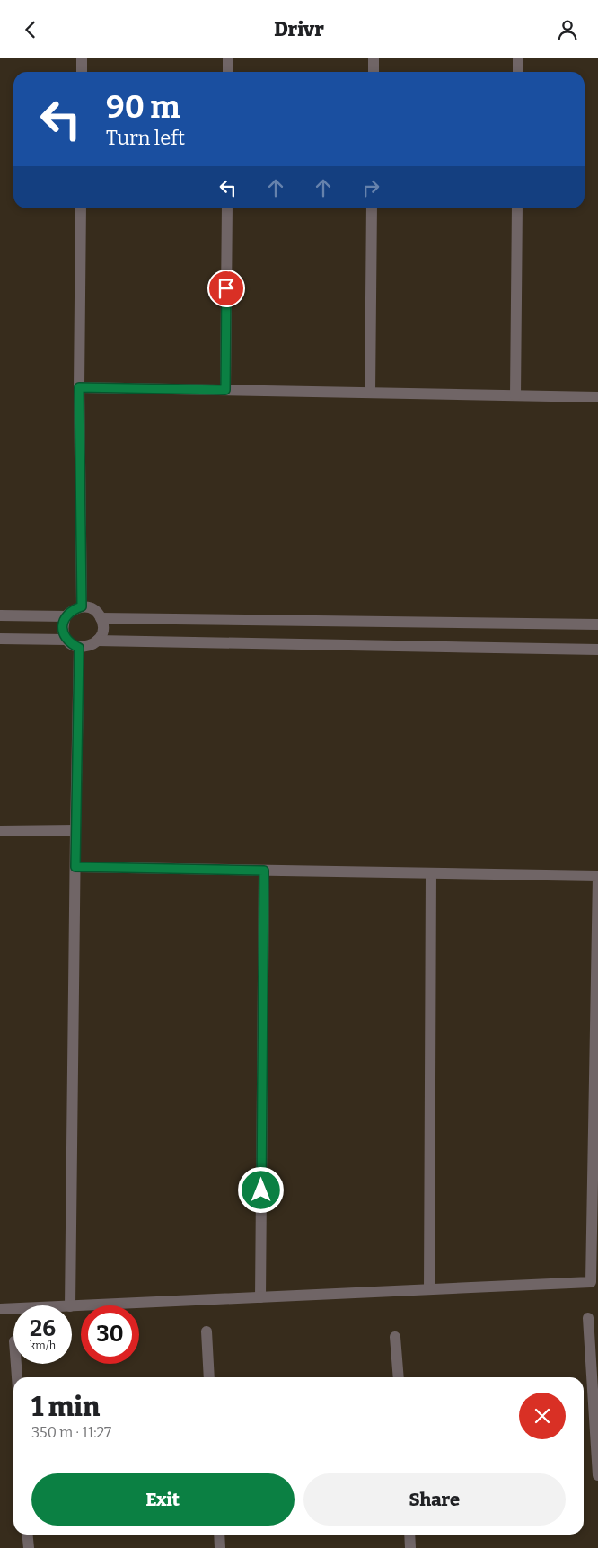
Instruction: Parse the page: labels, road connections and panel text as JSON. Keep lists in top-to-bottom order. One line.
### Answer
{"page":{"header":"Drivr","turn":["90 m","Turn left"],"speed":"26 km/h","limit":"30","heading":["1 min","350 m · 11:27"],"buttons":["Exit","Share"]}}
